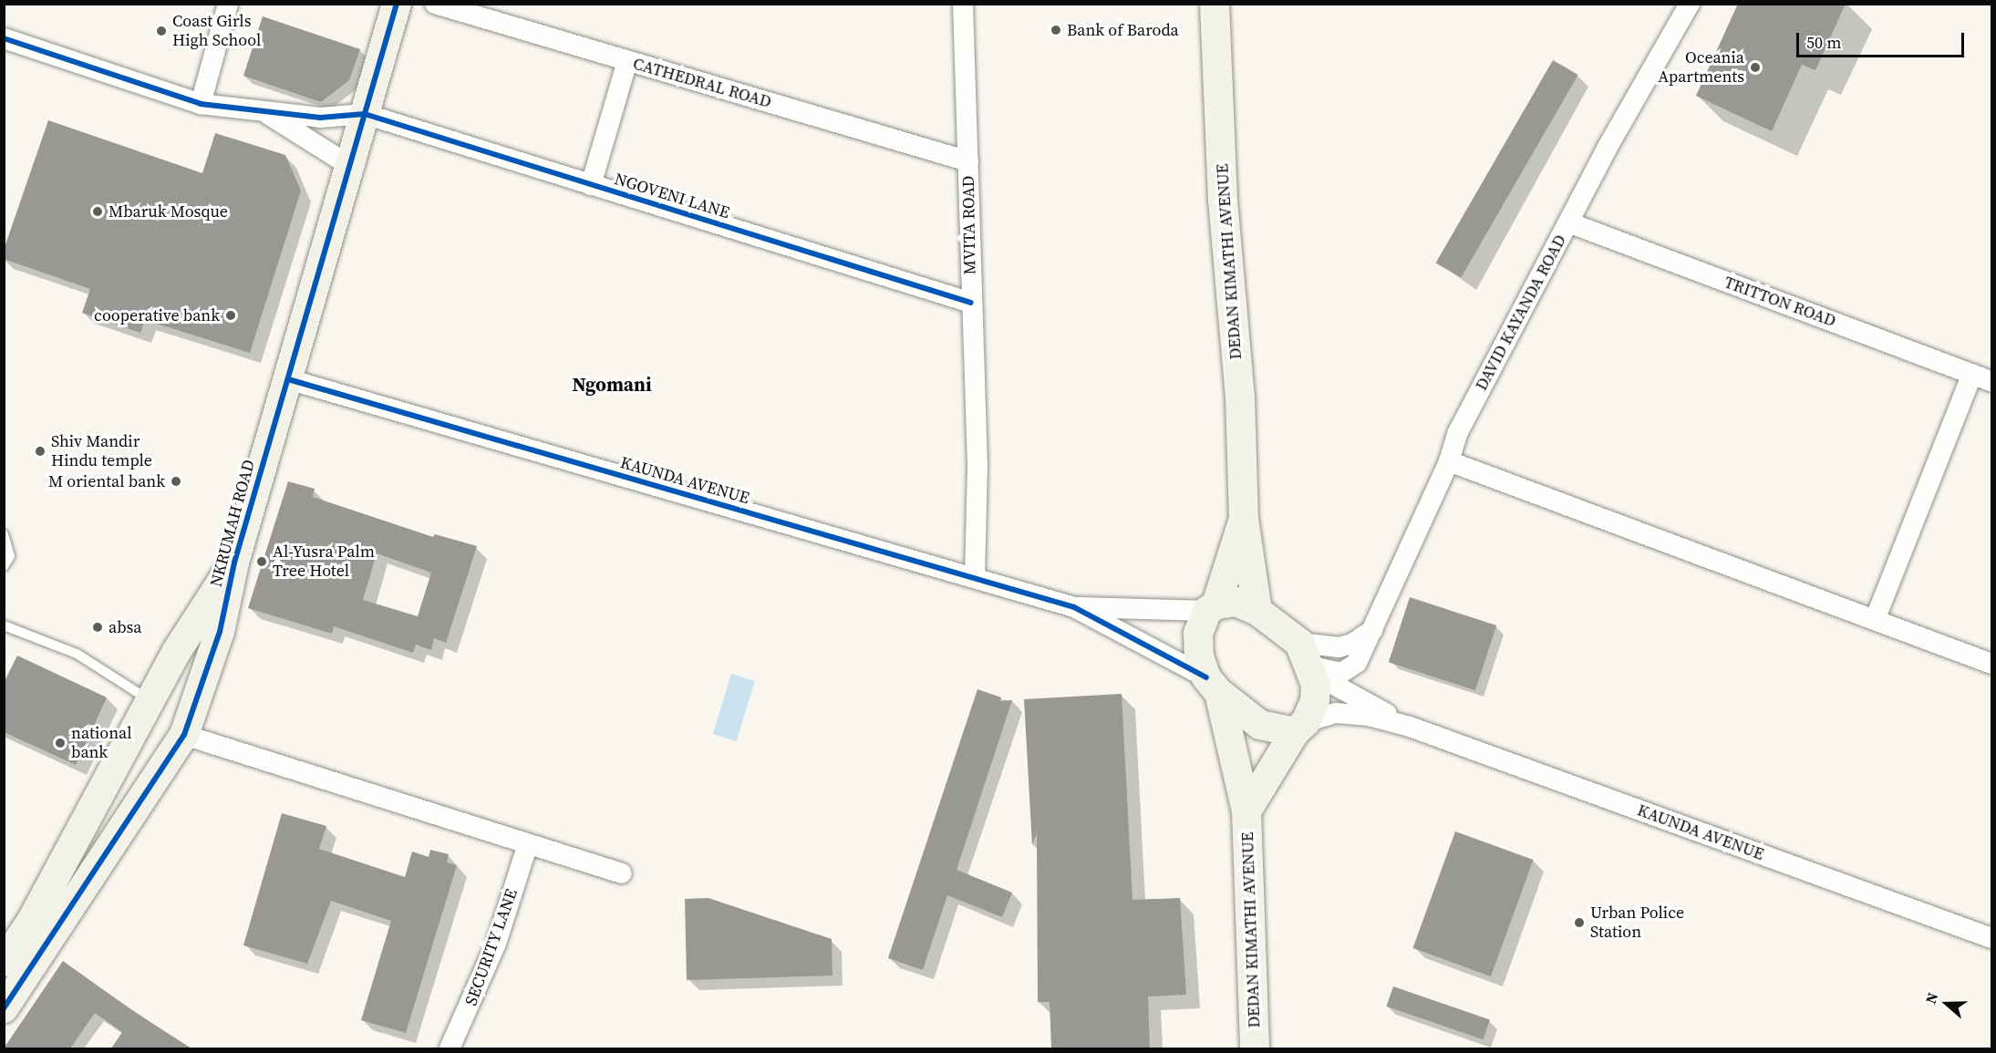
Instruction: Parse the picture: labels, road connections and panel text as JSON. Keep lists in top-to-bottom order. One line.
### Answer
{"streets":{"street":["CATHEDRAL ROAD","NGOVENI LANE","MVITA ROAD","DEDAN KIMATHI AVENUE","TRITTON ROAD","DAVID KAYANDA ROAD","KAUNDA AVENUE","NKRUMAH ROAD","SECURITY LANE"]},"crossings":[["CATHEDRAL ROAD","MVITA ROAD"],["NGOVENI LANE","MVITA ROAD"],["NGOVENI LANE","NKRUMAH ROAD"],["MVITA ROAD","KAUNDA AVENUE"],["DEDAN KIMATHI AVENUE","DAVID KAYANDA ROAD"],["TRITTON ROAD","DAVID KAYANDA ROAD"],["KAUNDA AVENUE","NKRUMAH ROAD"]],"districts":["Ngomani"],"places":["Bank of Baroda","Coast Girls High School","Oceania Apartments","Mbaruk Mosque","cooperative bank","Shiv Mandir Hindu temple","M oriental bank","Al-Yusra Palm Tree Hotel","absa","national bank","Urban Police Station"],"scale_bar":"50 m","north":"left"}
